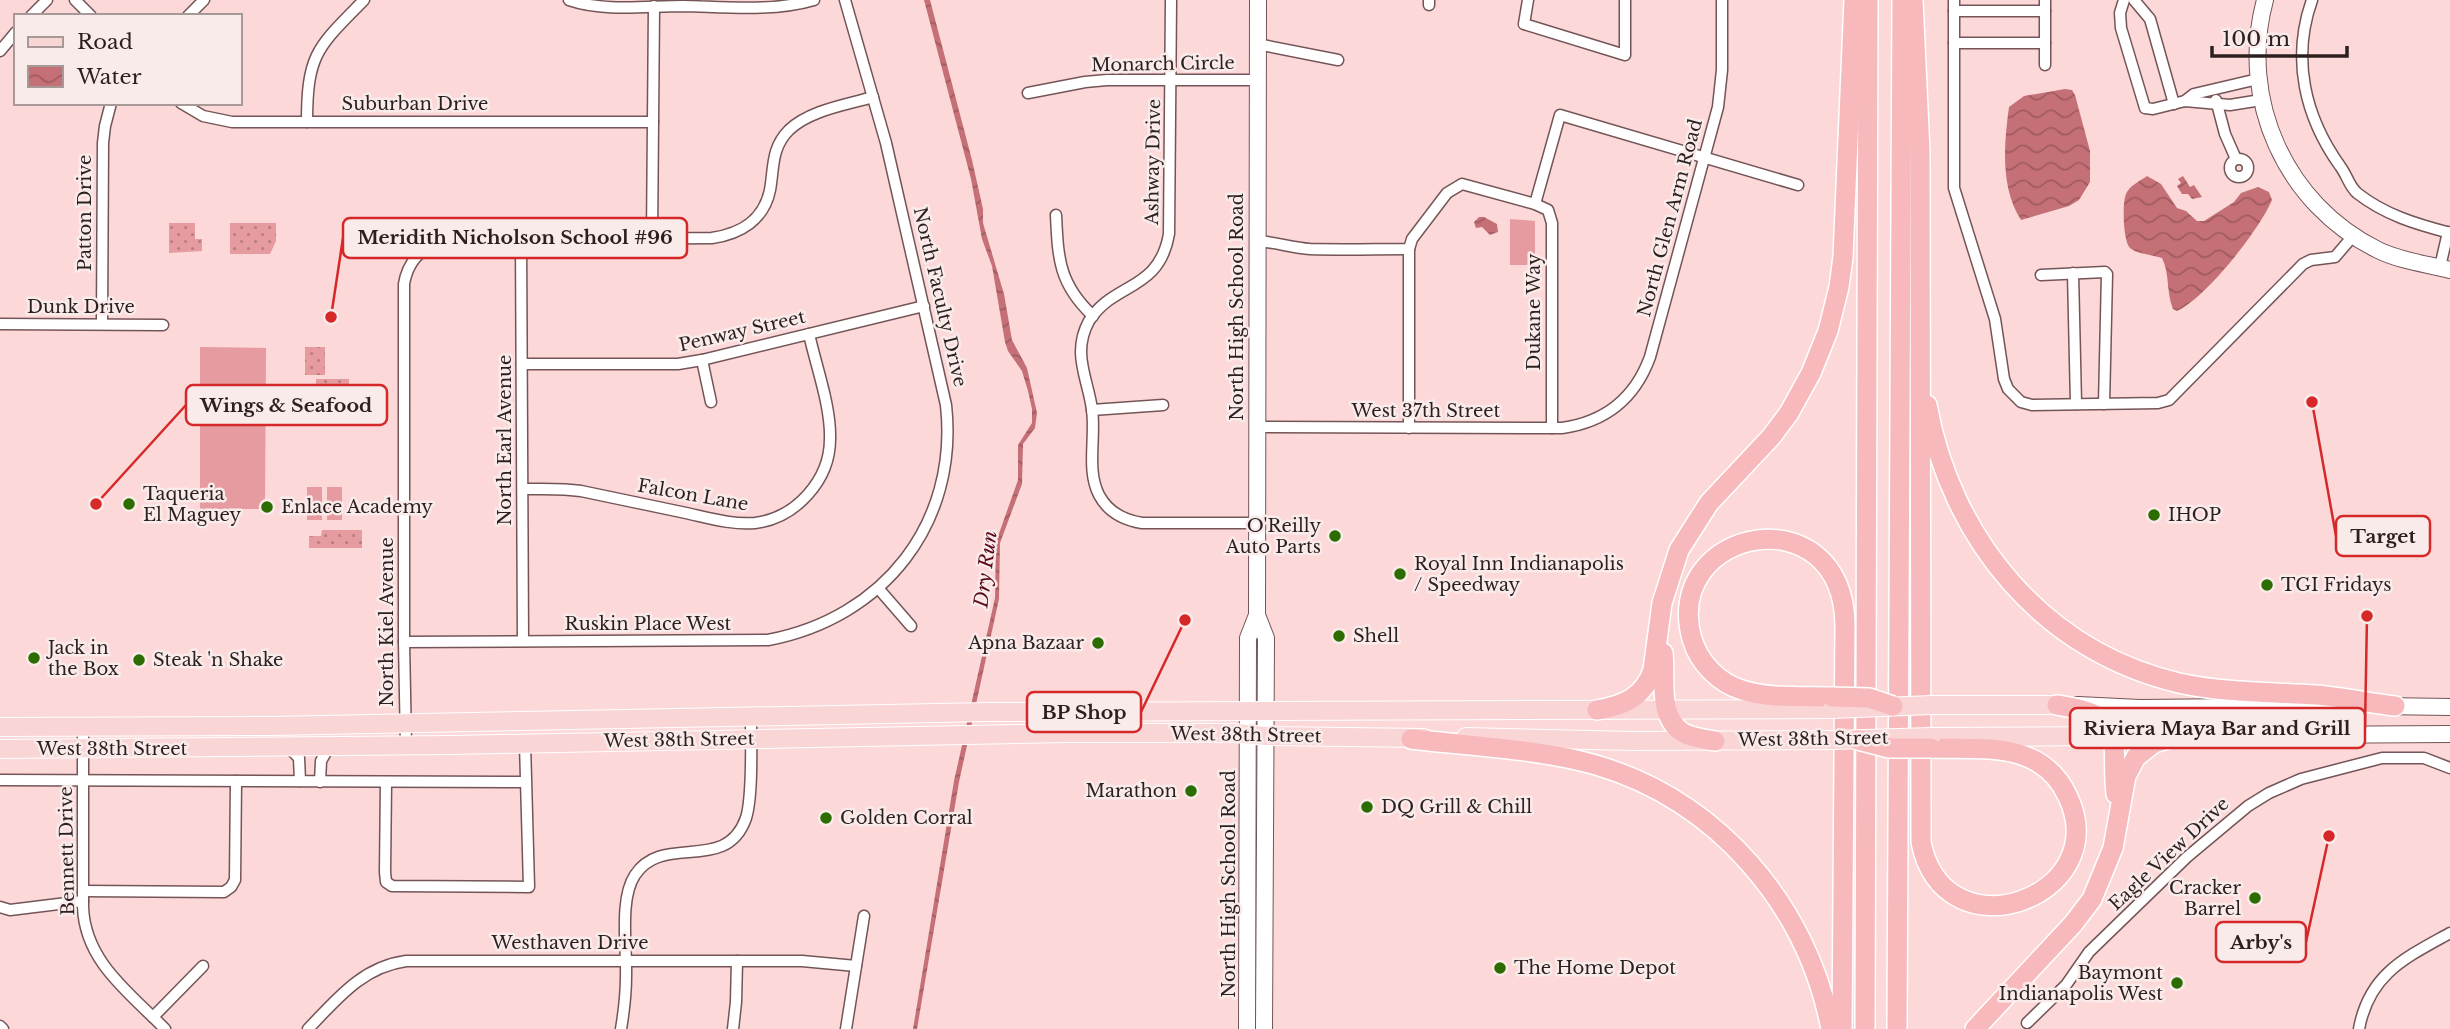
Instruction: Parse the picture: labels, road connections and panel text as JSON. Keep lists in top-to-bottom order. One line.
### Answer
{"streets":{"main road":["West 38th Street"],"street":["Monarch Circle","Suburban Drive","Ashway Drive","Patton Drive","North Glen Arm Road","North Faculty Drive","Dunk Drive","North High School Road","Dukane Way","Penway Street","West 37th Street","North Earl Avenue","Falcon Lane","North Kiel Avenue","Ruskin Place West","Bennett Drive","Eagle View Drive","Westhaven Drive"]},"crossings":[["Monarch Circle","Ashway Drive"],["Monarch Circle","North High School Road"],["Patton Drive","Dunk Drive"],["North Glen Arm Road","West 37th Street"],["North Faculty Drive","Penway Street"],["North Faculty Drive","North Kiel Avenue"],["North Faculty Drive","Ruskin Place West"],["North High School Road","West 37th Street"],["North High School Road","West 38th Street"],["Dukane Way","West 37th Street"],["Penway Street","North Earl Avenue"],["Penway Street","Falcon Lane"],["North Earl Avenue","Falcon Lane"],["North Earl Avenue","North Kiel Avenue"],["North Earl Avenue","Ruskin Place West"],["North Kiel Avenue","Ruskin Place West"],["North Kiel Avenue","West 38th Street"],["West 38th Street","Bennett Drive"]],"water":["Dry Run"],"places":["Meridith Nicholson School #96","Target","Wings & Seafood","Taqueria El Maguey","Enlace Academy","IHOP","O'Reilly Auto Parts","Royal Inn Indianapolis / Speedway","TGI Fridays","Riviera Maya Bar and Grill","BP Shop","Shell","Apna Bazaar","Jack in the Box","Steak 'n Shake","Marathon","DQ Grill & Chill","Golden Corral","Arby's","Cracker Barrel","The Home Depot","Baymont Indianapolis West"],"legend":["Road","Water"],"scale_bar":"100 m"}
